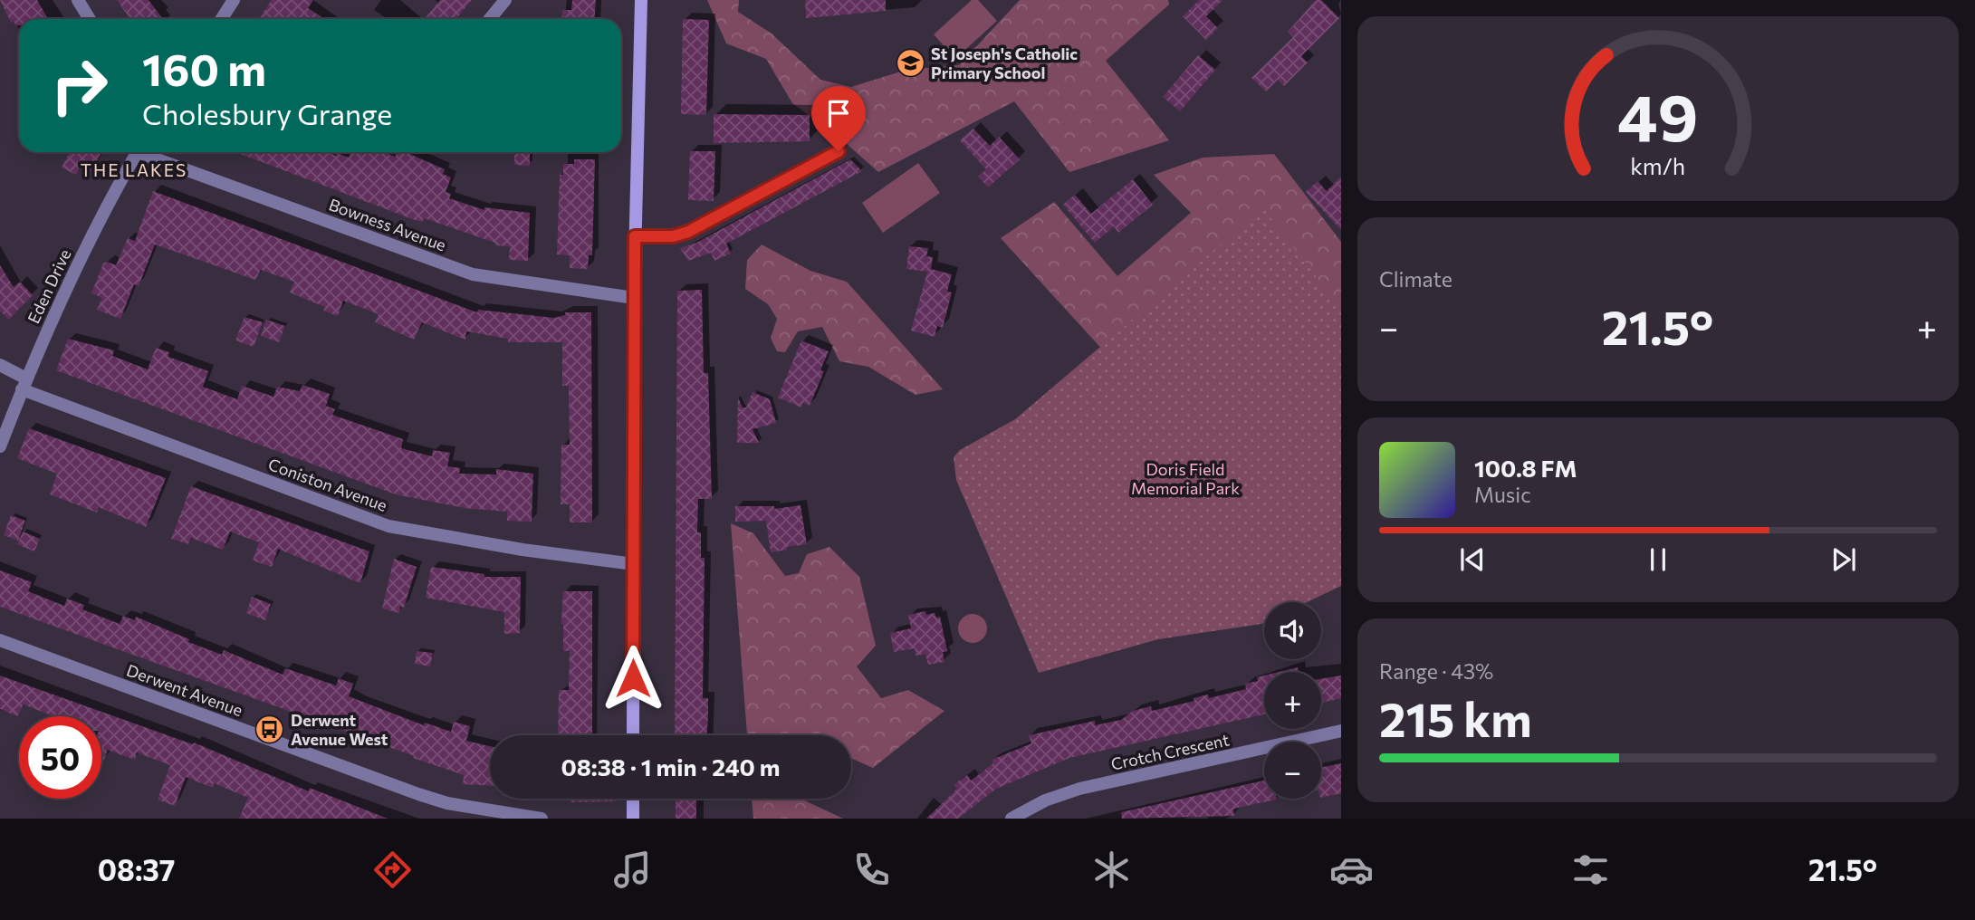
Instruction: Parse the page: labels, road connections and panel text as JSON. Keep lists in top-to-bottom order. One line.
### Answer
{"streets":{"street":["Bowness Avenue","Eden Drive","Coniston Avenue","Derwent Avenue","Crotch Crescent"]},"crossings":[["Eden Drive","Coniston Avenue"]],"districts":["THE LAKES"],"parks":["Doris Field Memorial Park"],"places":{"school or university":["St Joseph's Catholic Primary School"],"bus stop":["Derwent Avenue West"]},"page":{"turn":["160 m","Cholesbury Grange"],"tile":["Climate",["Range · 43%","215 km"]],"heat":["−","21.5°","+"],"song":["100.8 FM","Music"],"map_buttons":["+","−"],"limit":"50","trip":"08:38 · 1 min · 240 m","tabs":["08:37","21.5°"],"gauge":["49","km/h"]}}
